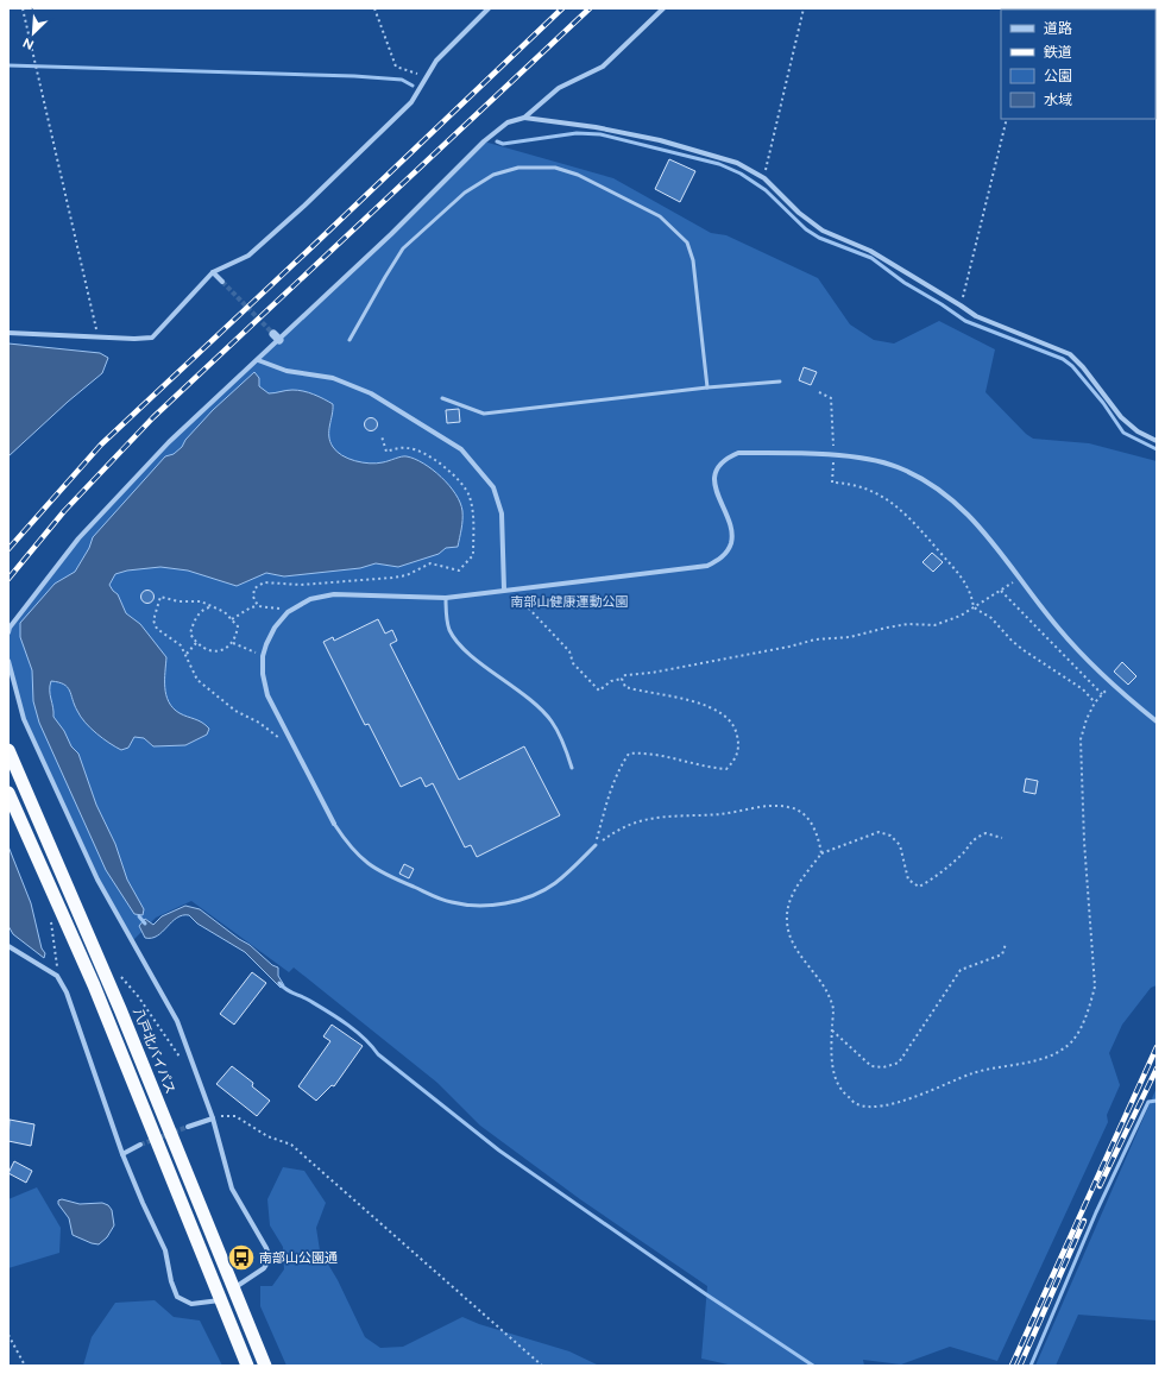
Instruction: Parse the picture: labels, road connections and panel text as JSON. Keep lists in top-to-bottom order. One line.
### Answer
{"streets":{"highway":["八戸北バイパス"]},"parks":["南部山健康運動公園"],"places":{"bus stop":["南部山公園通"]},"legend":["道路","鉄道","公園","水域"],"north":"bottom left"}
